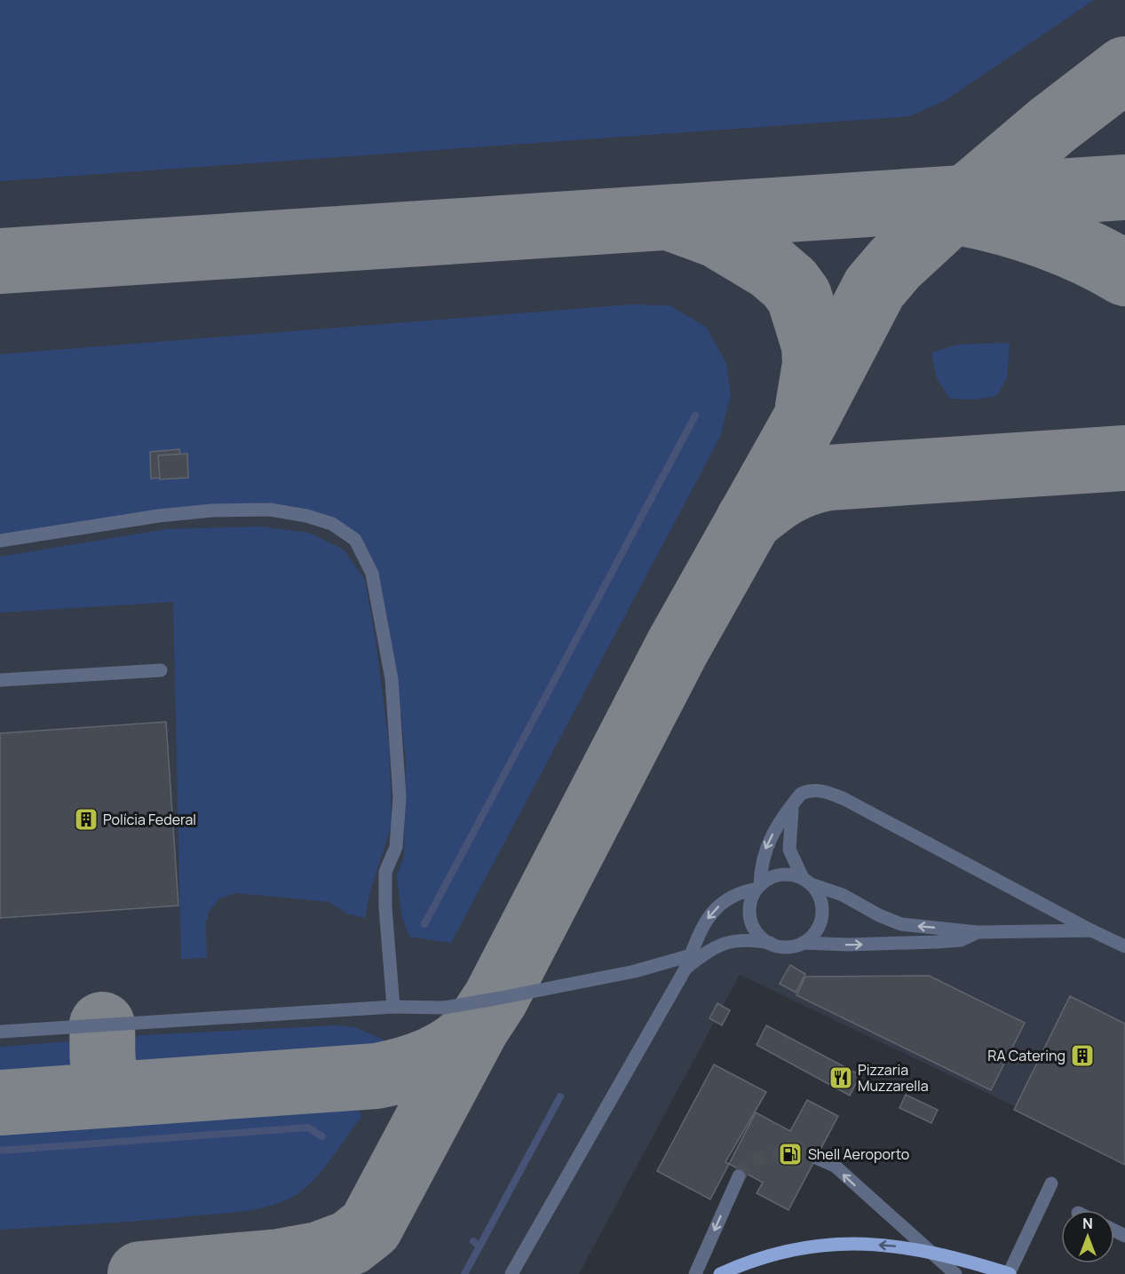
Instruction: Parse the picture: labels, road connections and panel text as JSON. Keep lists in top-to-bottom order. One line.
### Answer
{"places":{"building":["Polícia Federal","RA Catering"],"restaurant":["Pizzaria Muzzarella"],"fuel station":["Shell Aeroporto"]},"north":"top"}
